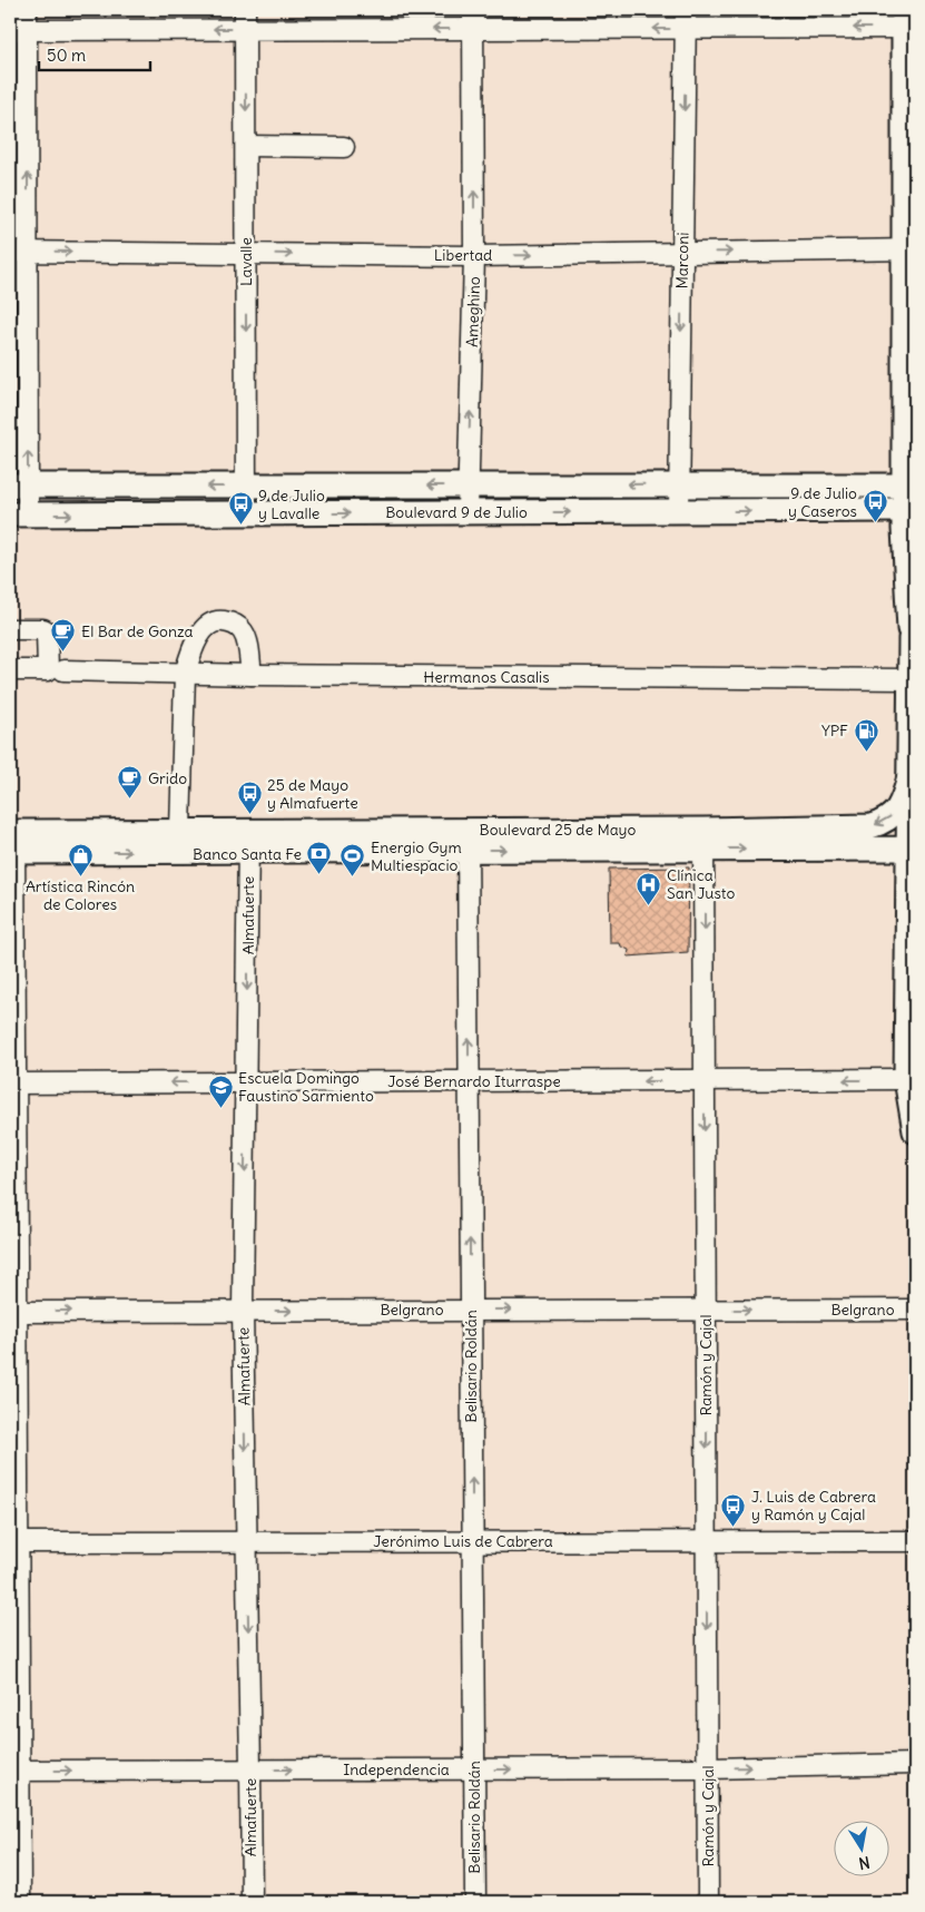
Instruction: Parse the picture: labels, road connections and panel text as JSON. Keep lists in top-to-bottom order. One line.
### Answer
{"streets":{"main road":["Boulevard 9 de Julio","Boulevard 25 de Mayo"],"street":["Libertad","Marconi","Lavalle","Ameghino","Hermanos Casalis","Almafuerte","José Bernardo Iturraspe","Belgrano","Ramón y Cajal","Belisario Roldán","Jerónimo Luis de Cabrera","Independencia"]},"crossings":[["Libertad","Marconi"],["Libertad","Lavalle"],["Libertad","Ameghino"],["Marconi","Boulevard 9 de Julio"],["Lavalle","Boulevard 9 de Julio"],["Ameghino","Boulevard 9 de Julio"],["Boulevard 25 de Mayo","Almafuerte"],["Boulevard 25 de Mayo","Ramón y Cajal"],["Boulevard 25 de Mayo","Belisario Roldán"],["Almafuerte","José Bernardo Iturraspe"],["Almafuerte","Belgrano"],["Almafuerte","Jerónimo Luis de Cabrera"],["Almafuerte","Independencia"],["José Bernardo Iturraspe","Ramón y Cajal"],["José Bernardo Iturraspe","Belisario Roldán"],["Belgrano","Ramón y Cajal"],["Belgrano","Belisario Roldán"],["Ramón y Cajal","Jerónimo Luis de Cabrera"],["Ramón y Cajal","Independencia"],["Belisario Roldán","Jerónimo Luis de Cabrera"],["Belisario Roldán","Independencia"]],"one_way":["Libertad","Marconi","Lavalle","Ameghino","Almafuerte","José Bernardo Iturraspe","Belgrano","Ramón y Cajal","Belisario Roldán","Independencia"],"places":{"bus stop":["9 de Julio y Caseros","9 de Julio y Lavalle","25 de Mayo y Almafuerte","J. Luis de Cabrera y Ramón y Cajal"],"cafe":["El Bar de Gonza","Grido"],"fuel station":["YPF"],"bank":["Banco Santa Fe"],"shop":["Artística Rincón de Colores"],"sports":["Energio Gym Multiespacio"],"hospital":["Clínica San Justo"],"school or university":["Escuela Domingo Faustino Sarmiento"]},"scale_bar":"50 m","north":"bottom"}
